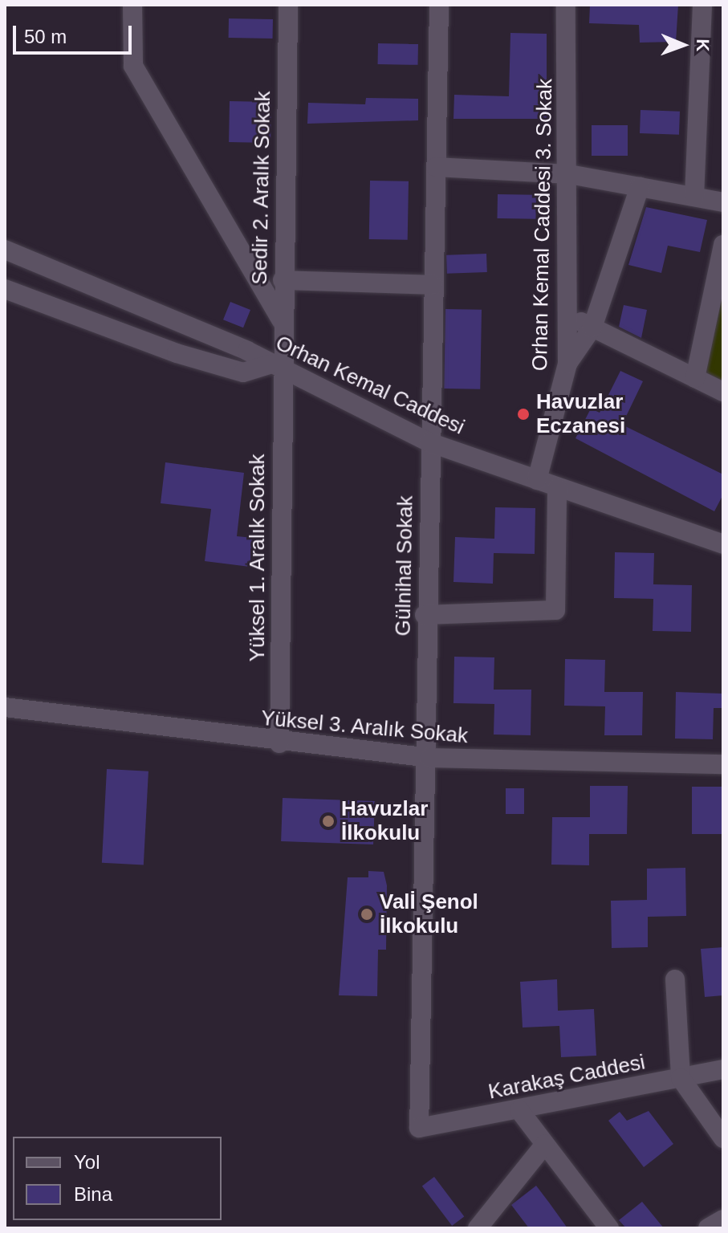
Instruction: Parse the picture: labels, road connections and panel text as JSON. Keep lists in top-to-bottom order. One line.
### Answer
{"streets":{"street":["Sedir 2. Aralık Sokak","Orhan Kemal Caddesi 3. Sokak","Orhan Kemal Caddesi","Yüksel 1. Aralık Sokak","Gülnihal Sokak","Yüksel 3. Aralık Sokak","Karakaş Caddesi"]},"crossings":[["Sedir 2. Aralık Sokak","Orhan Kemal Caddesi"],["Sedir 2. Aralık Sokak","Yüksel 1. Aralık Sokak"],["Orhan Kemal Caddesi 3. Sokak","Orhan Kemal Caddesi"],["Orhan Kemal Caddesi","Yüksel 1. Aralık Sokak"],["Orhan Kemal Caddesi","Gülnihal Sokak"],["Yüksel 1. Aralık Sokak","Yüksel 3. Aralık Sokak"],["Gülnihal Sokak","Yüksel 3. Aralık Sokak"],["Gülnihal Sokak","Karakaş Caddesi"]],"places":["Havuzlar Eczanesi","Havuzlar İlkokulu","Valİ Şenol İlkokulu"],"legend":["Yol","Bina"],"scale_bar":"50 m","north":"right"}
